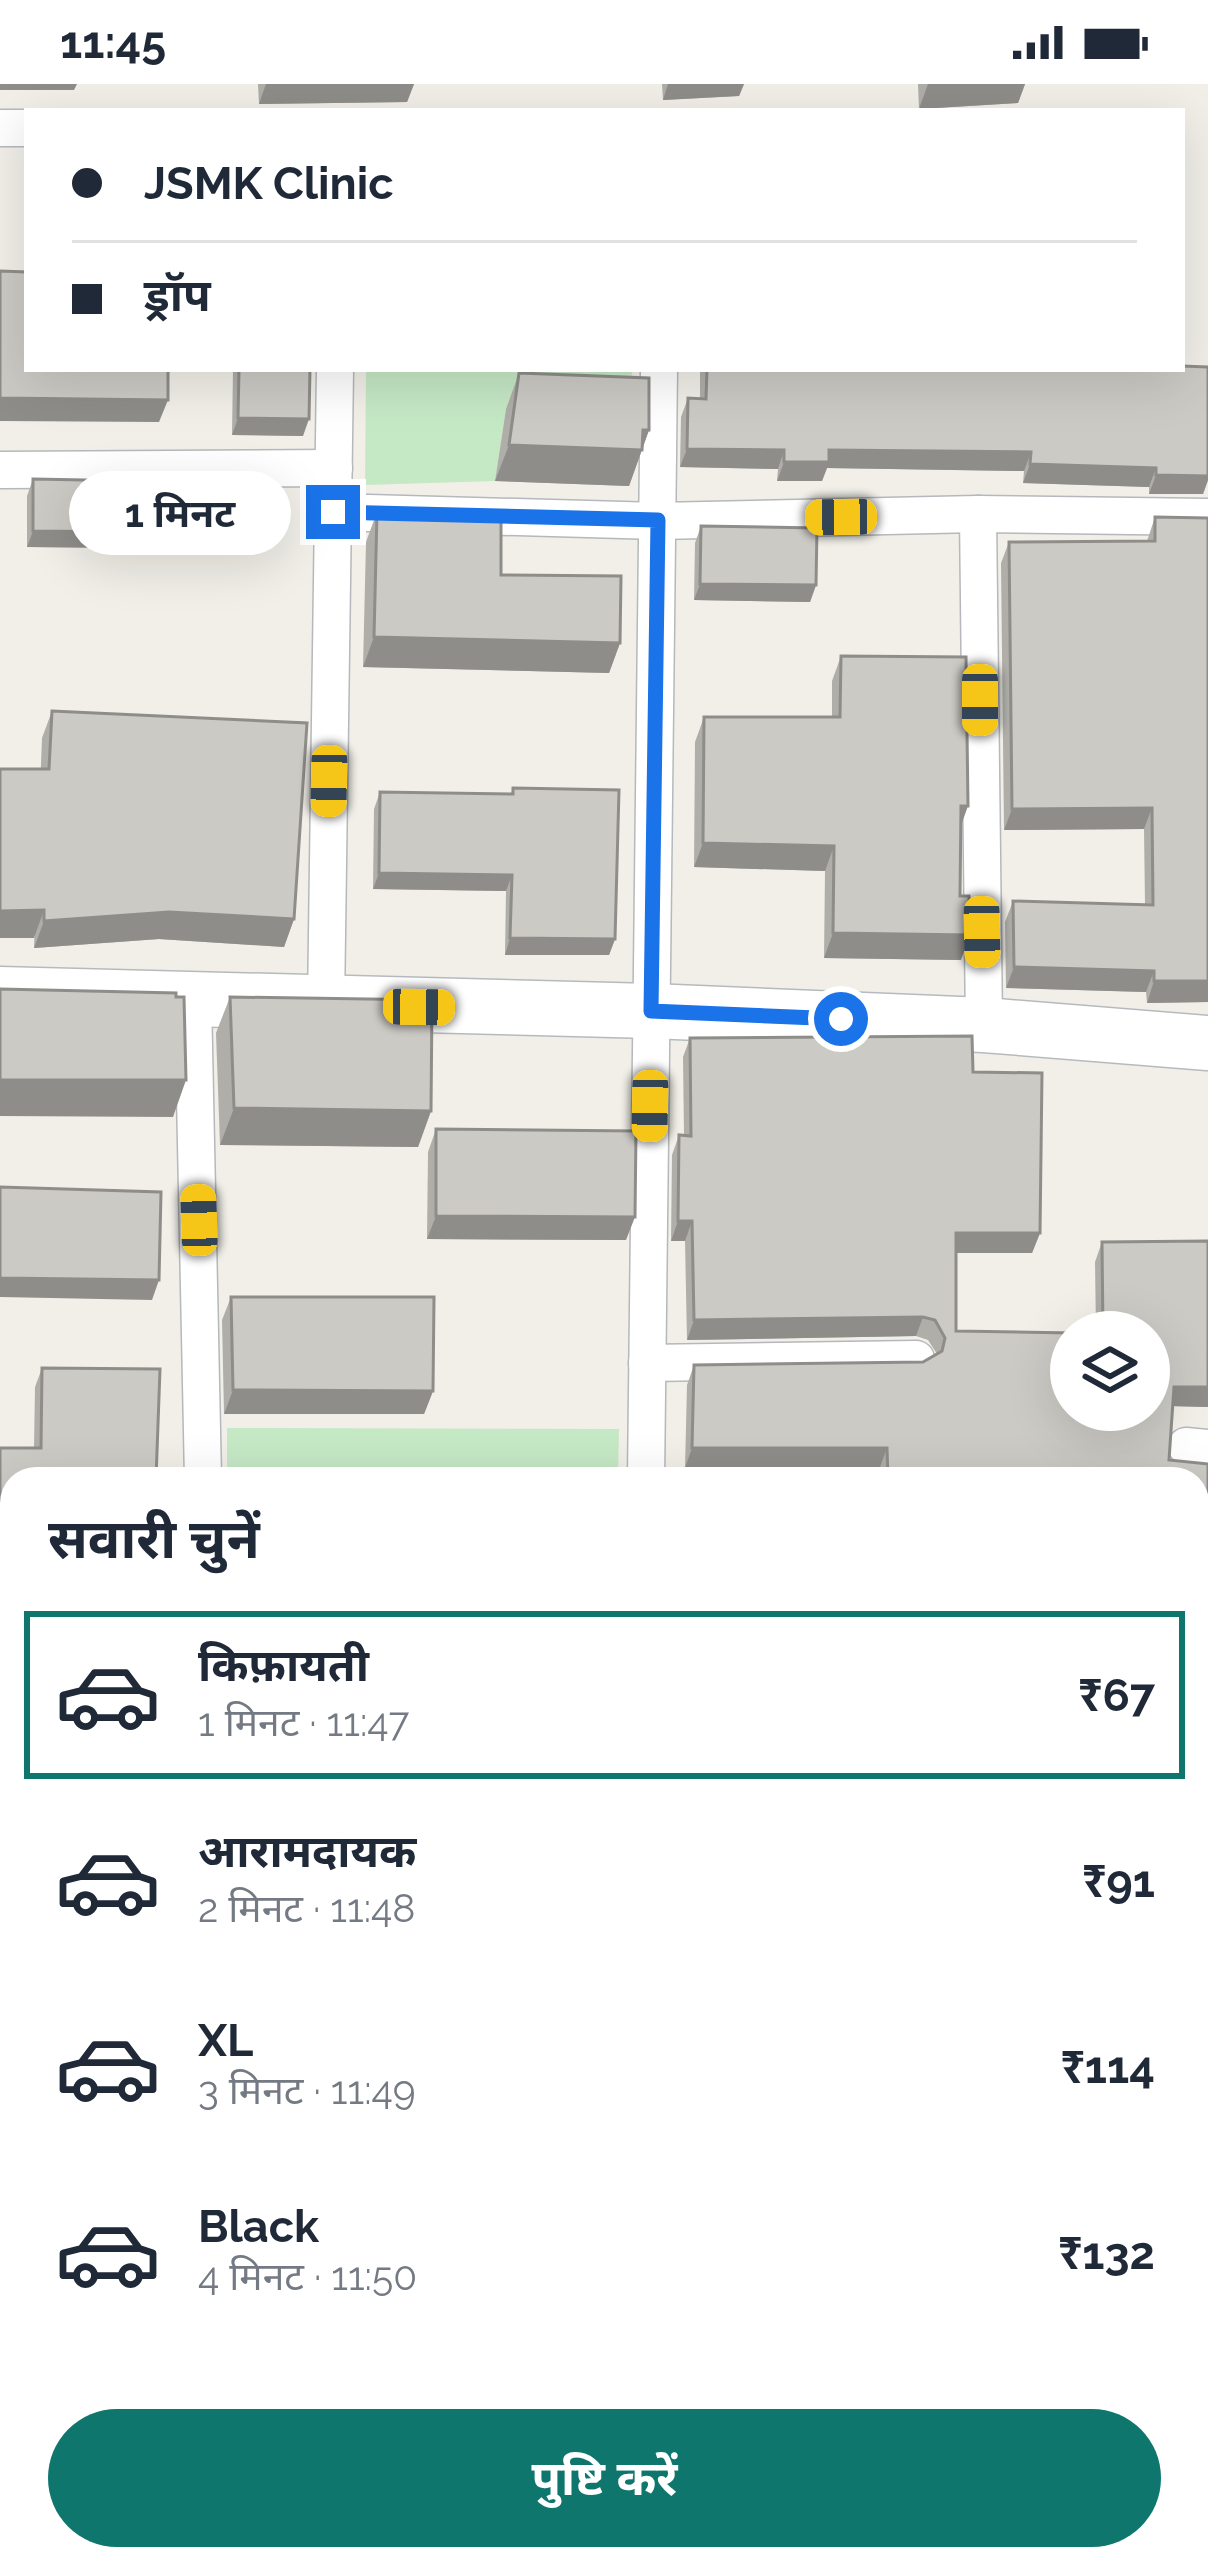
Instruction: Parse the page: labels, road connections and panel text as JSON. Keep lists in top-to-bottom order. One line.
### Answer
{"page":{"status":"11:45","banner":["JSMK Clinic","ड्रॉप"],"bubble":"1 मिनट","heading":"सवारी चुनें","list":[{"name":"किफ़ायती","note":"1 मिनट · 11:47","value":"₹67"},{"name":"आरामदायक","note":"2 मिनट · 11:48","value":"₹91"},{"name":"XL","note":"3 मिनट · 11:49","value":"₹114"},{"name":"Black","note":"4 मिनट · 11:50","value":"₹132"}],"buttons":"पुष्टि करें"}}
